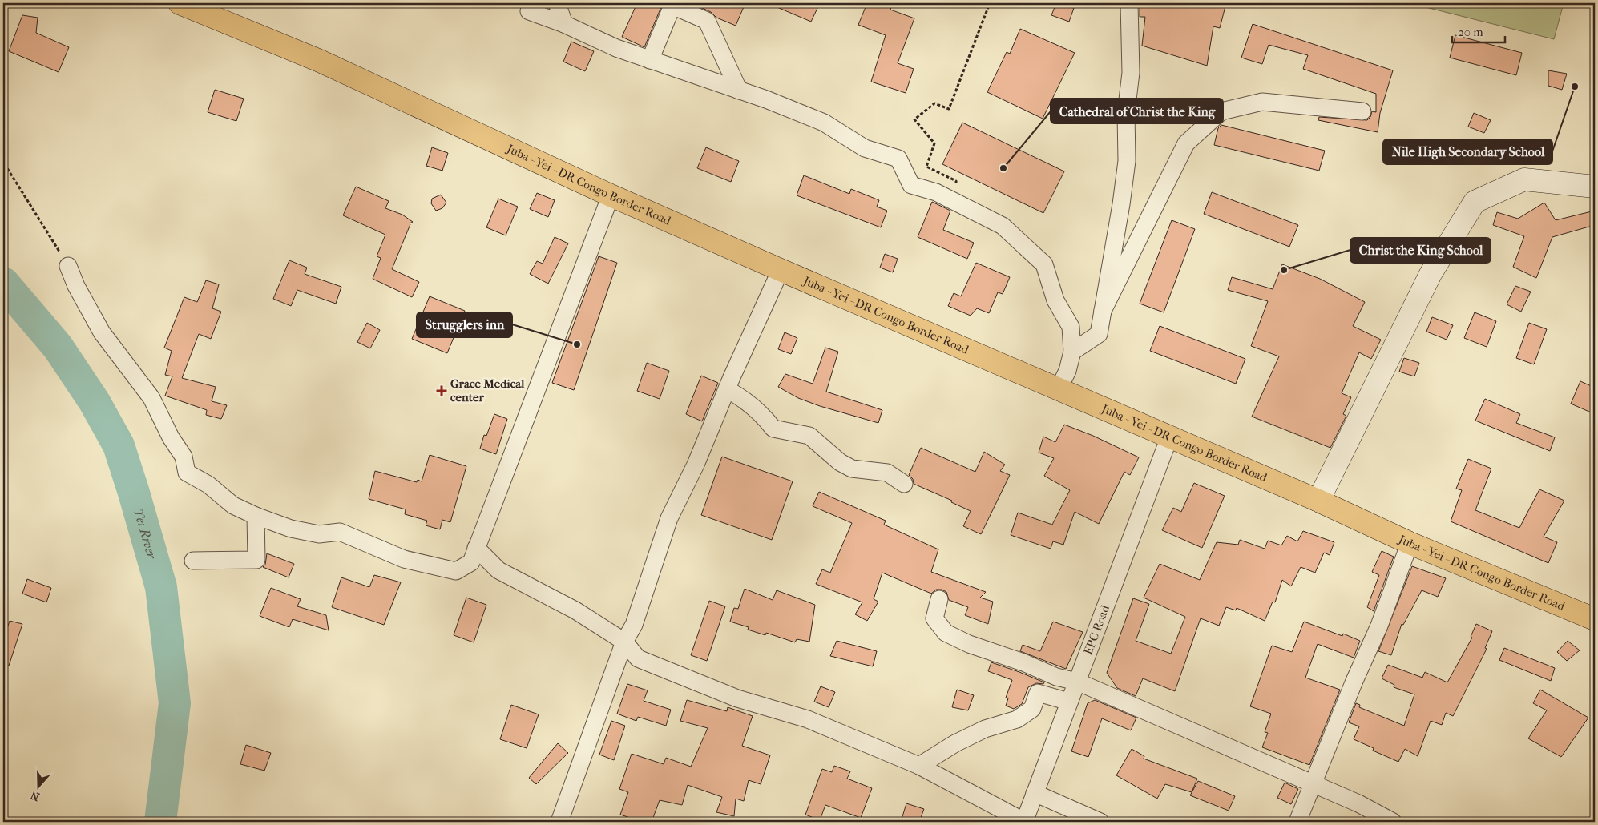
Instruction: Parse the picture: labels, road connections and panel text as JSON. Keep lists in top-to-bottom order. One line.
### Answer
{"streets":{"main road":["Juba - Yei - DR Congo Border Road"],"street":["EPC Road"]},"crossings":[["Juba - Yei - DR Congo Border Road","EPC Road"]],"water":["Yei River"],"places":{"other":["Nile High Secondary School","Cathedral of Christ the King","Christ the King School","Strugglers inn"],"health":["Grace Medical center"]},"scale_bar":"20 m","north":"bottom"}
